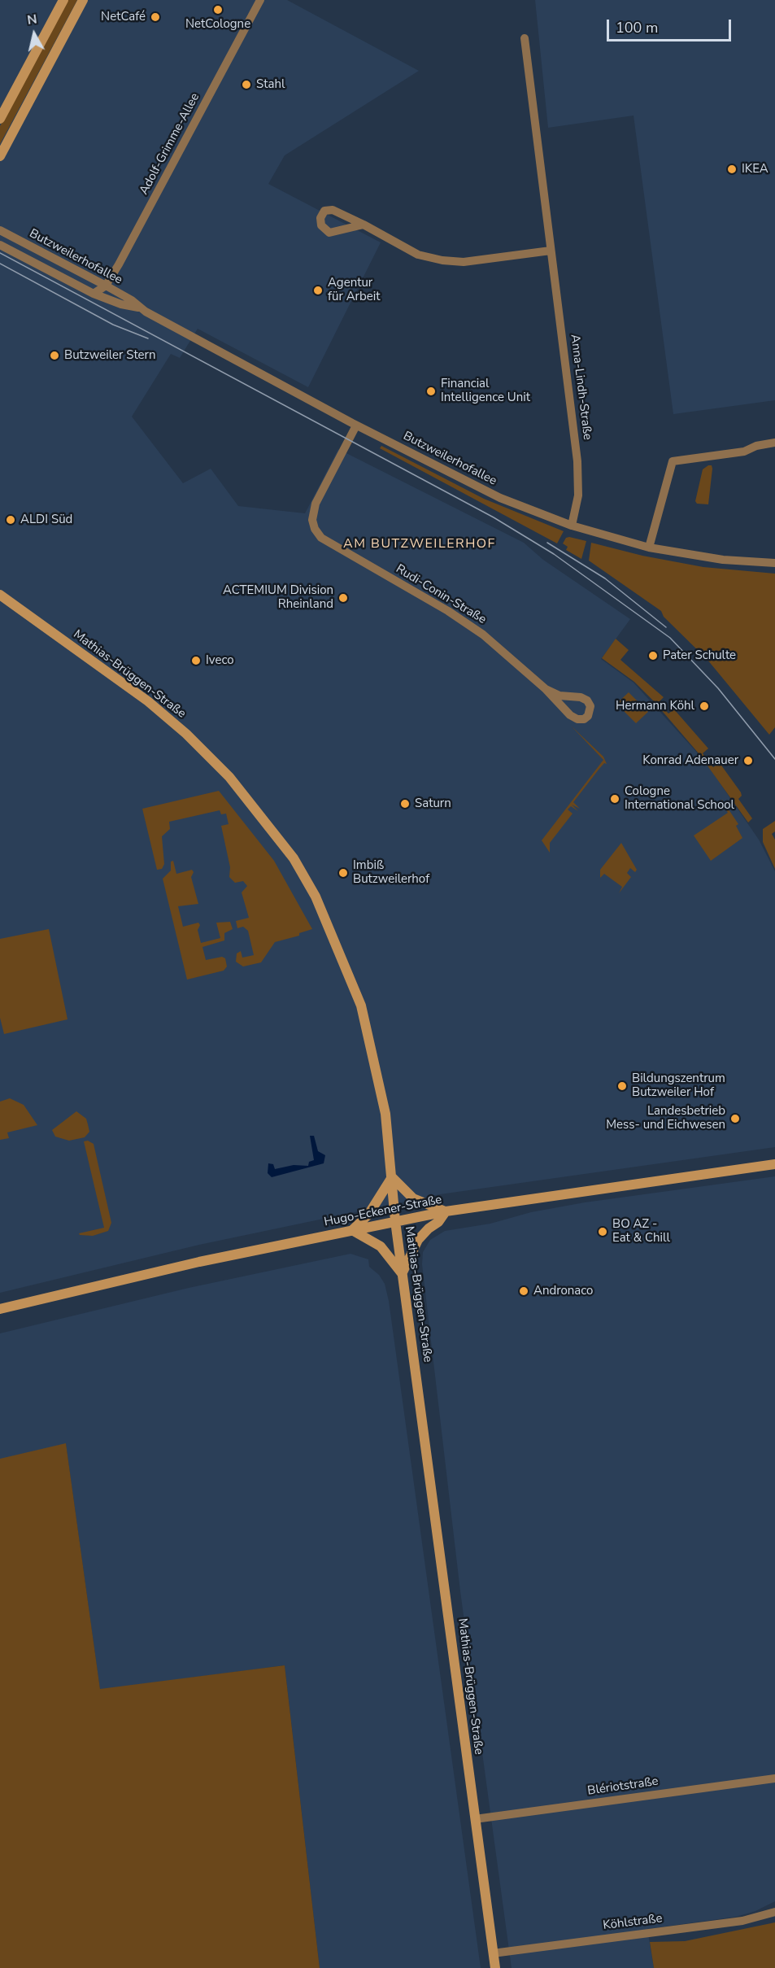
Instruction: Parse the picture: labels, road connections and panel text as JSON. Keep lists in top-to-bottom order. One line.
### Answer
{"streets":{"street":["Adolf-Grimme-Allee","Butzweilerhofallee","Anna-Lindh-Straße","Rudi-Conin-Straße","Mathias-Brüggen-Straße","Hugo-Eckener-Straße","Blériotstraße","Köhlstraße"]},"crossings":[["Adolf-Grimme-Allee","Butzweilerhofallee"],["Butzweilerhofallee","Anna-Lindh-Straße"],["Butzweilerhofallee","Rudi-Conin-Straße"],["Mathias-Brüggen-Straße","Hugo-Eckener-Straße"],["Mathias-Brüggen-Straße","Blériotstraße"],["Mathias-Brüggen-Straße","Köhlstraße"]],"districts":["AM BUTZWEILERHOF"],"places":["NetCologne","NetCafé","Stahl","IKEA","Agentur für Arbeit","Butzweiler Stern","Financial Intelligence Unit","ALDI Süd","ACTEMIUM Division Rheinland","Pater Schulte","Iveco","Hermann Köhl","Konrad Adenauer","Cologne International School","Saturn","Imbiß Butzweilerhof","Bildungszentrum Butzweiler Hof","Landesbetrieb Mess- und Eichwesen","BO AZ - Eat & Chill","Andronaco"],"scale_bar":"100 m","north":"top"}
